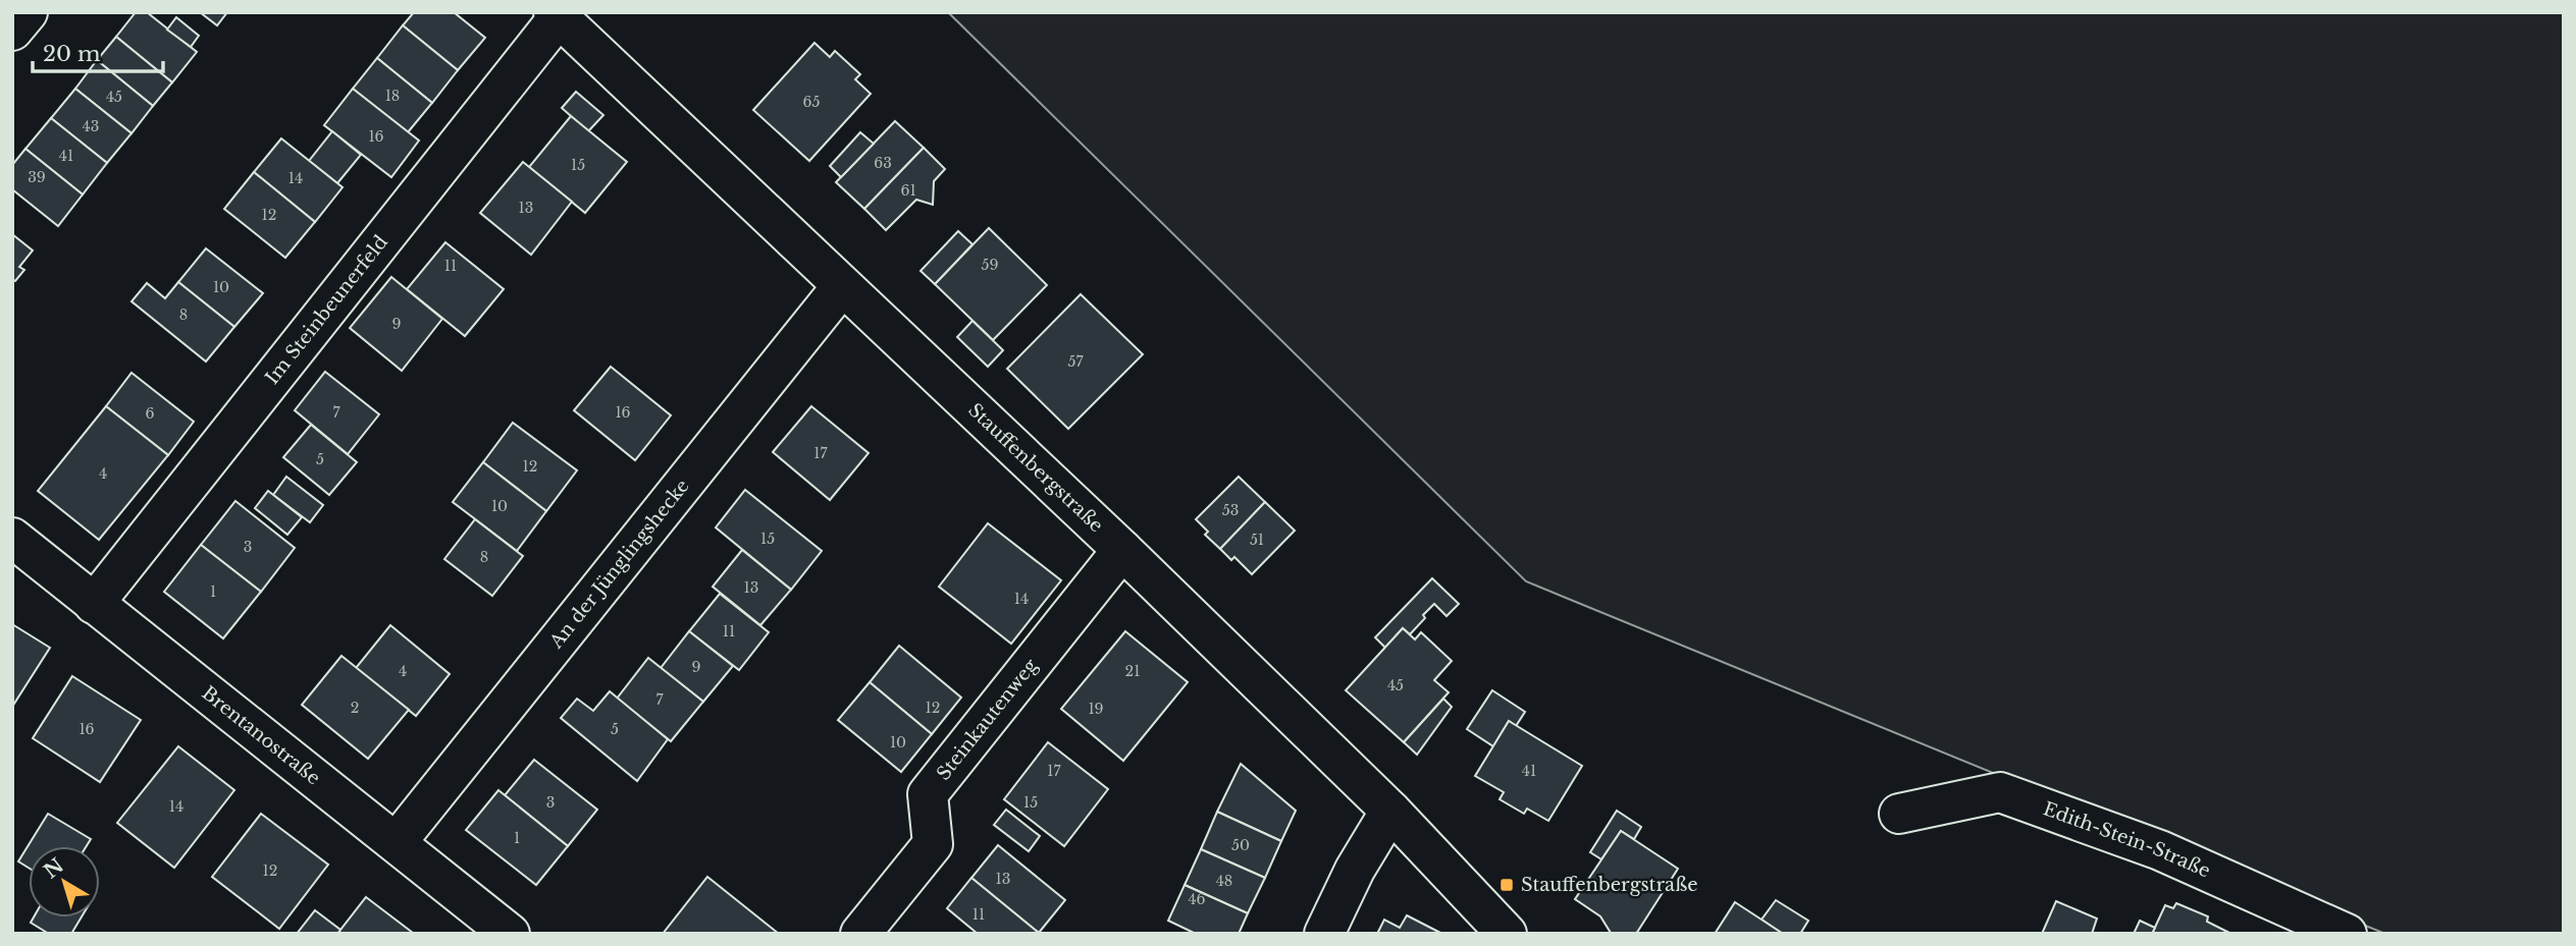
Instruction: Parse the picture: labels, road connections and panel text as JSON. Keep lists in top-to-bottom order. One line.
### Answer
{"streets":{"street":["Im Steinbeunerfeld","Stauffenbergstraße","An der Jünglingshecke","Steinkautenweg","Brentanostraße","Edith-Stein-Straße"]},"crossings":[["Im Steinbeunerfeld","Stauffenbergstraße"],["Im Steinbeunerfeld","Brentanostraße"],["Stauffenbergstraße","An der Jünglingshecke"],["Stauffenbergstraße","Steinkautenweg"],["An der Jünglingshecke","Brentanostraße"]],"places":{"transit":["Stauffenbergstraße"]},"house_numbers":["18","45","65","43","16","41","63","15","39","14","61","13","12","59","11","10","8","9","57","7","16","6","17","5","12","4","10","53","15","51","3","8","13","1","14","11","9","4","21","45","7","2","12","19","16","5","10","17","41","3","15","14","1","50","12","13","48","46","11"],"scale_bar":"20 m","north":"top left"}
